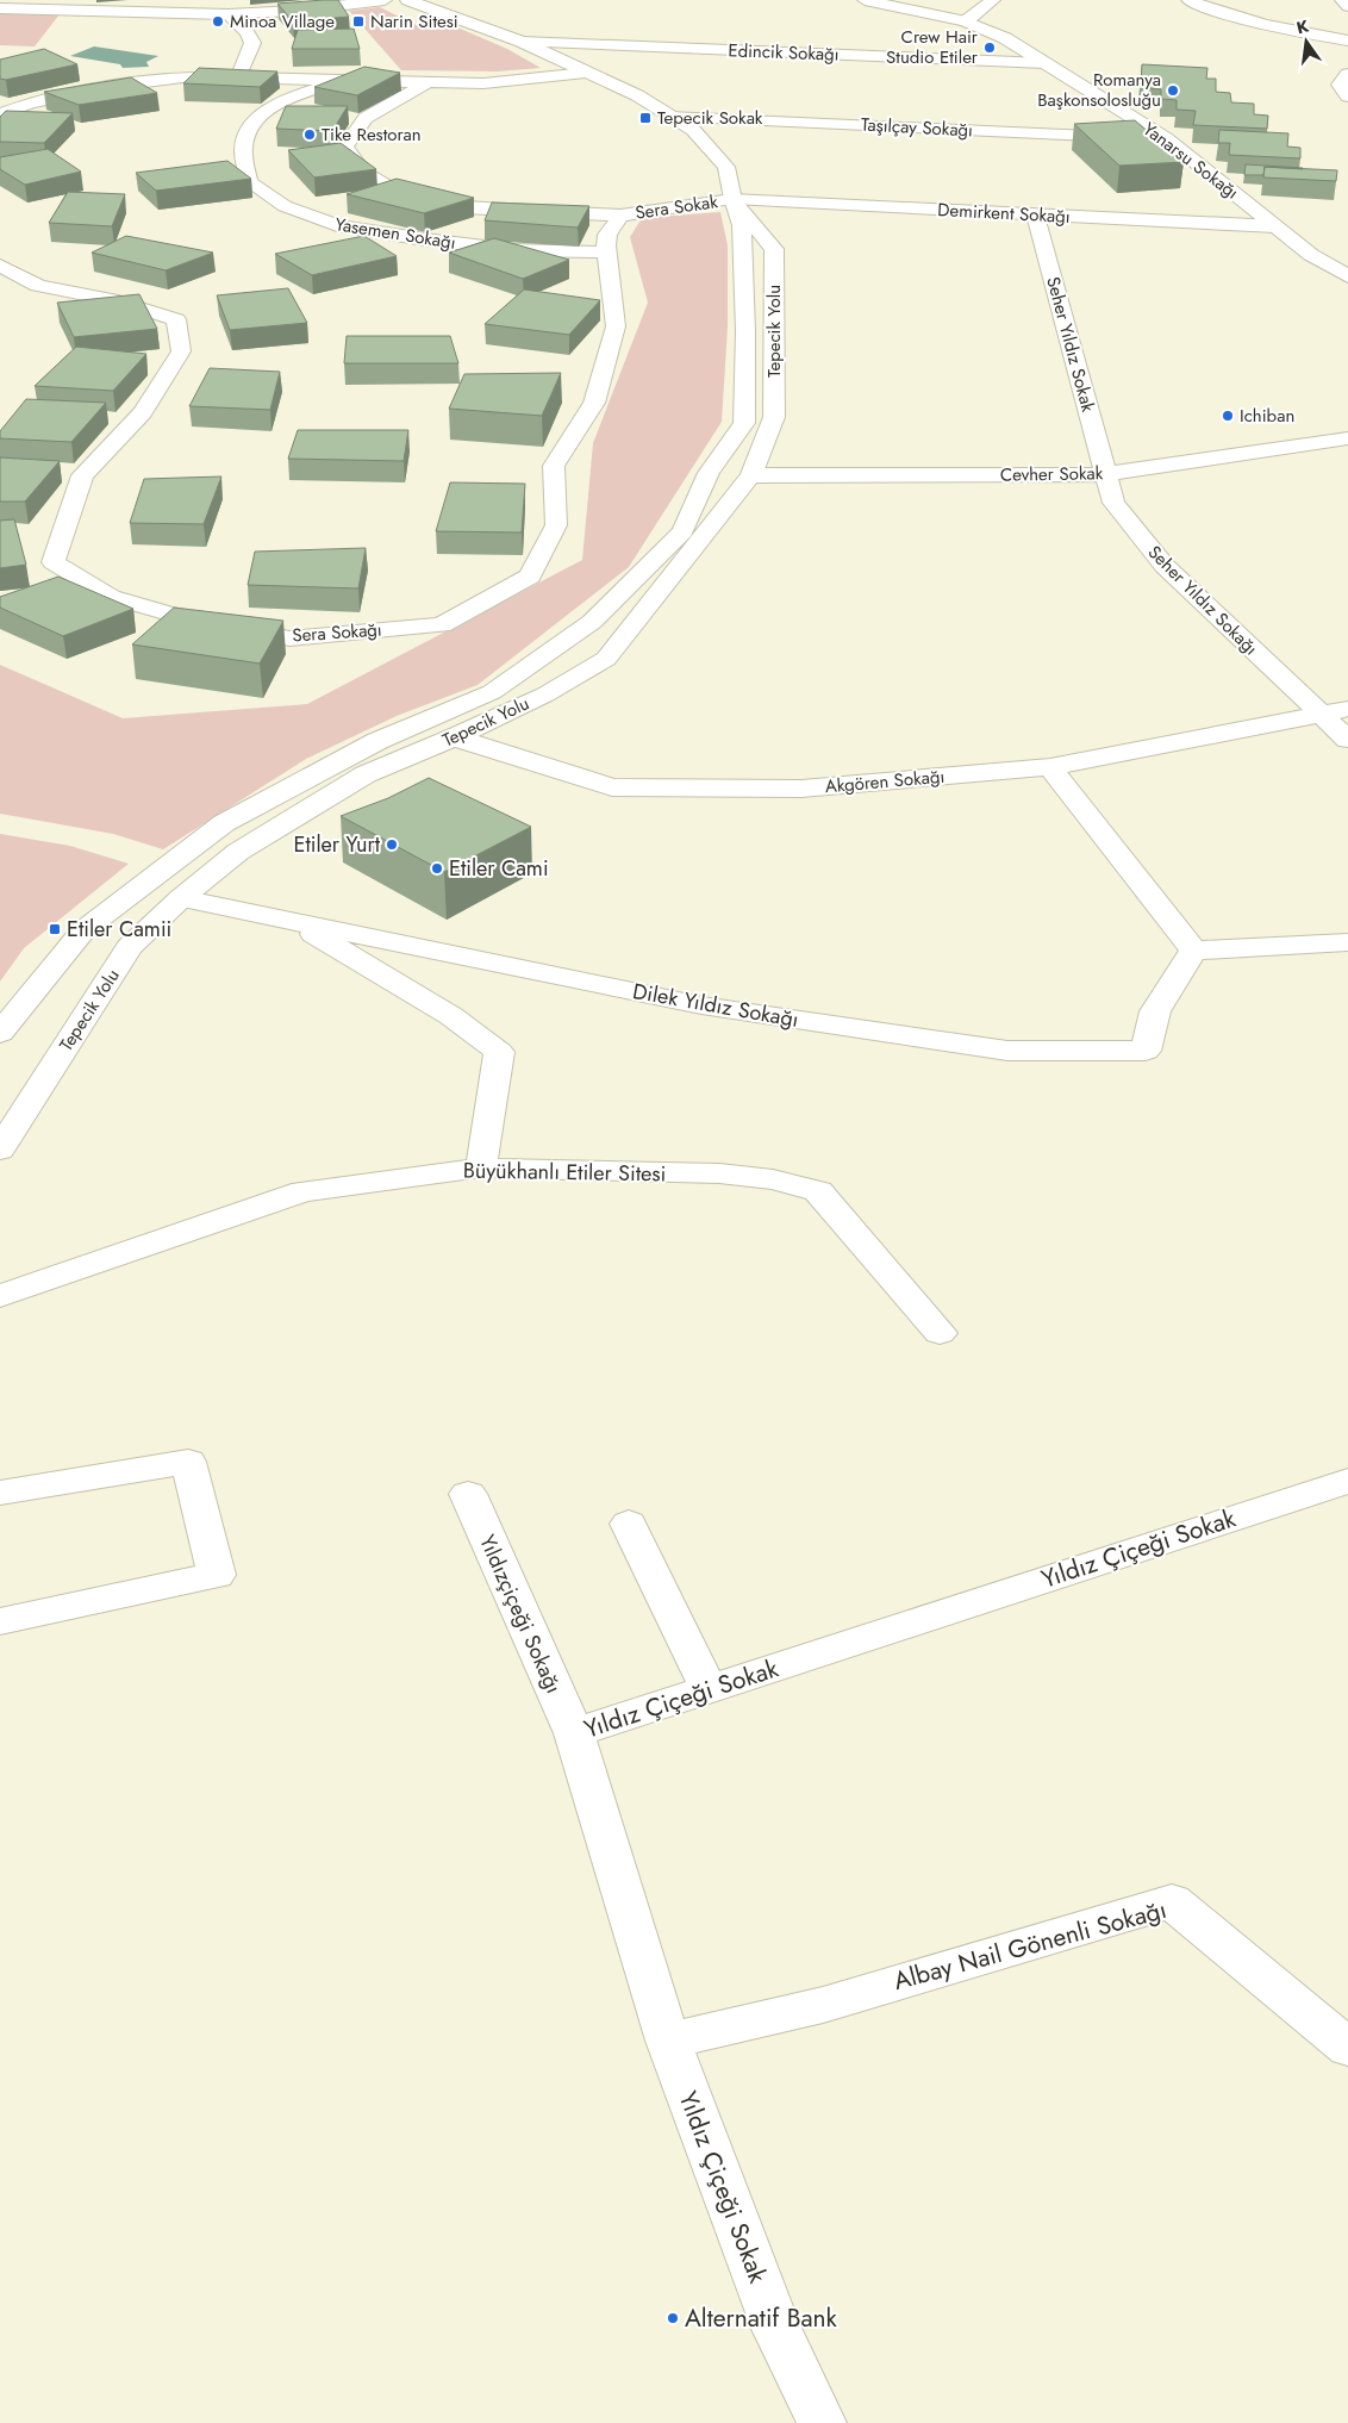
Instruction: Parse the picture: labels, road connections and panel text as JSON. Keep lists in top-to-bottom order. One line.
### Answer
{"streets":{"street":["Edincik Sokağı","Taşılçay Sokağı","Yanarsu Sokağı","Sera Sokak","Demirkent Sokağı","Yasemen Sokağı","Tepecik Yolu","Seher Yıldız Sokak","Cevher Sokak","Seher Yıldız Sokağı","Sera Sokağı","Akgören Sokağı","Dilek Yıldız Sokağı","Büyükhanlı Etiler Sitesi","Yıldız Çiçeği Sokak","Yıldızçiçeği Sokağı","Albay Nail Gönenli Sokağı"]},"crossings":[["Edincik Sokağı","Yanarsu Sokağı"],["Edincik Sokağı","Tepecik Yolu"],["Taşılçay Sokağı","Yanarsu Sokağı"],["Taşılçay Sokağı","Tepecik Yolu"],["Yanarsu Sokağı","Demirkent Sokağı"],["Sera Sokak","Demirkent Sokağı"],["Sera Sokak","Tepecik Yolu"],["Demirkent Sokağı","Tepecik Yolu"],["Demirkent Sokağı","Seher Yıldız Sokak"],["Yasemen Sokağı","Sera Sokağı"],["Tepecik Yolu","Cevher Sokak"],["Tepecik Yolu","Akgören Sokağı"],["Tepecik Yolu","Dilek Yıldız Sokağı"],["Seher Yıldız Sokak","Cevher Sokak"],["Seher Yıldız Sokak","Seher Yıldız Sokağı"],["Cevher Sokak","Seher Yıldız Sokağı"],["Seher Yıldız Sokağı","Akgören Sokağı"],["Yıldız Çiçeği Sokak","Yıldızçiçeği Sokağı"],["Yıldız Çiçeği Sokak","Albay Nail Gönenli Sokağı"]],"places":{"other":["Minoa Village","Crew Hair Studio Etiler","Romanya Başkonsolosluğu","Tike Restoran","Ichiban","Etiler Yurt","Etiler Cami","Alternatif Bank"],"transit":["Narin Sitesi","Tepecik Sokak","Etiler Camii"]},"north":"top"}
